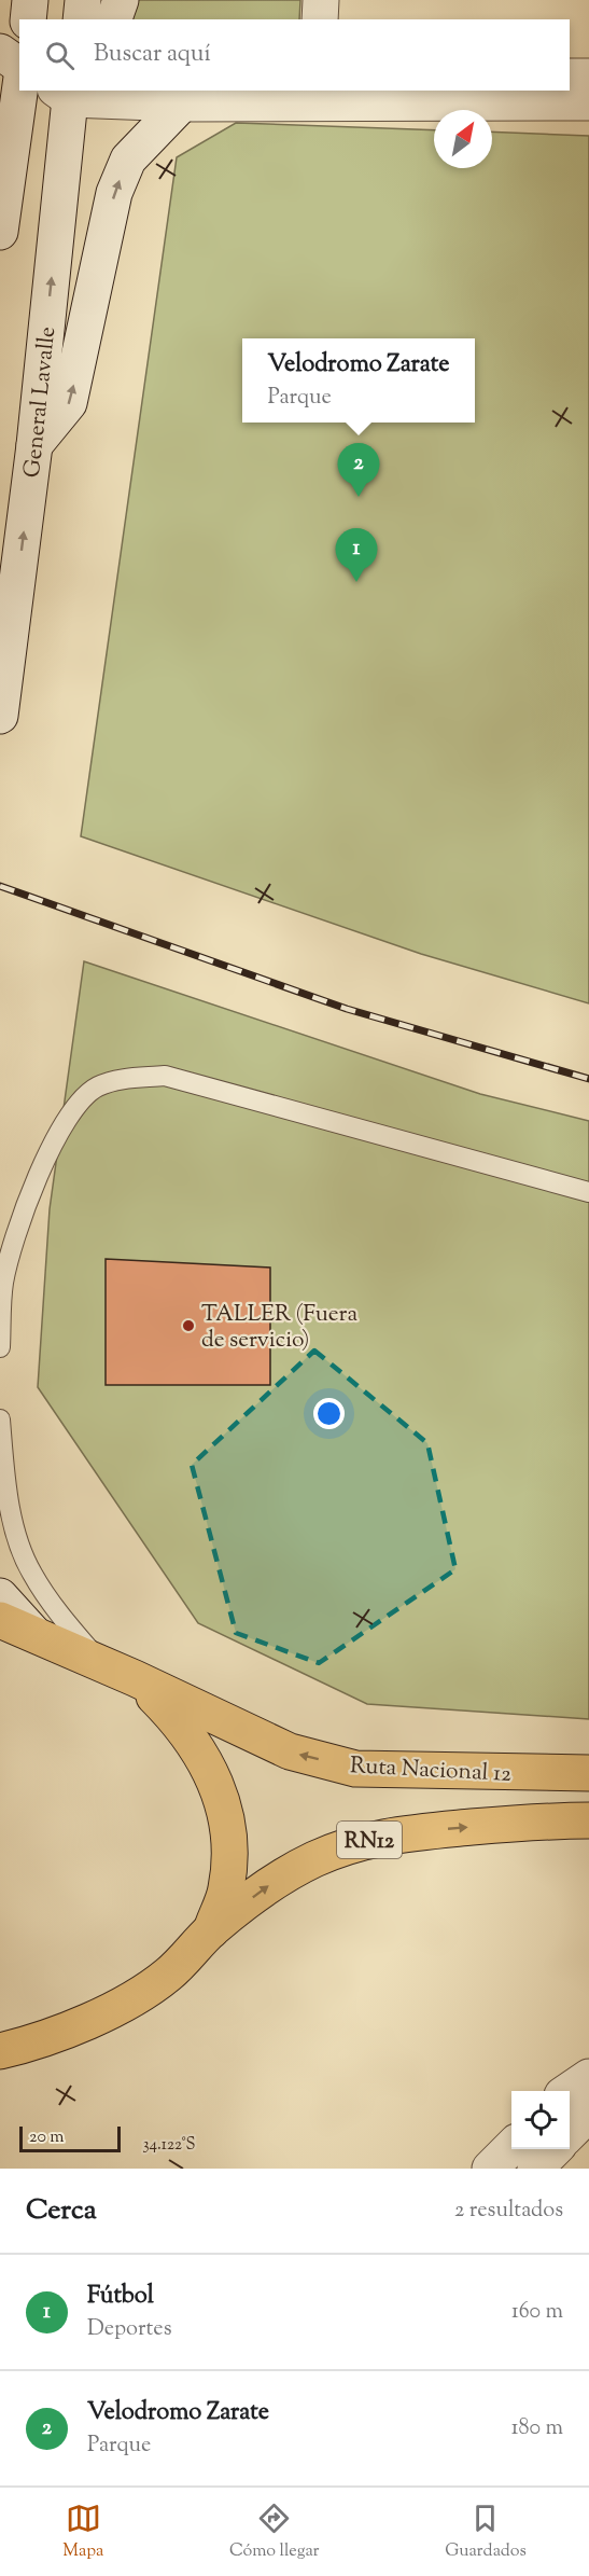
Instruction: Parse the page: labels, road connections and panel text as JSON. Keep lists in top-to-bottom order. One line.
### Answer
{"streets":{"highway":["Ruta Nacional 12","RN12"],"main road":["General Lavalle"]},"places":["TALLER (Fuera de servicio)"],"scale_bar":"20 m","north":"top right","page":{"search":"Buscar aquí","popup":["Velodromo Zarate","Parque"],"pins":["2","1"],"scale":"20 m","heading":["Cerca","2 resultados"],"list":[{"mark":"1","name":"Fútbol","note":"Deportes","value":"160 m"},{"mark":"2","name":"Velodromo Zarate","note":"Parque","value":"180 m"}],"nav":["Mapa","Cómo llegar","Guardados"]},"coordinates":["34.122°S"]}
